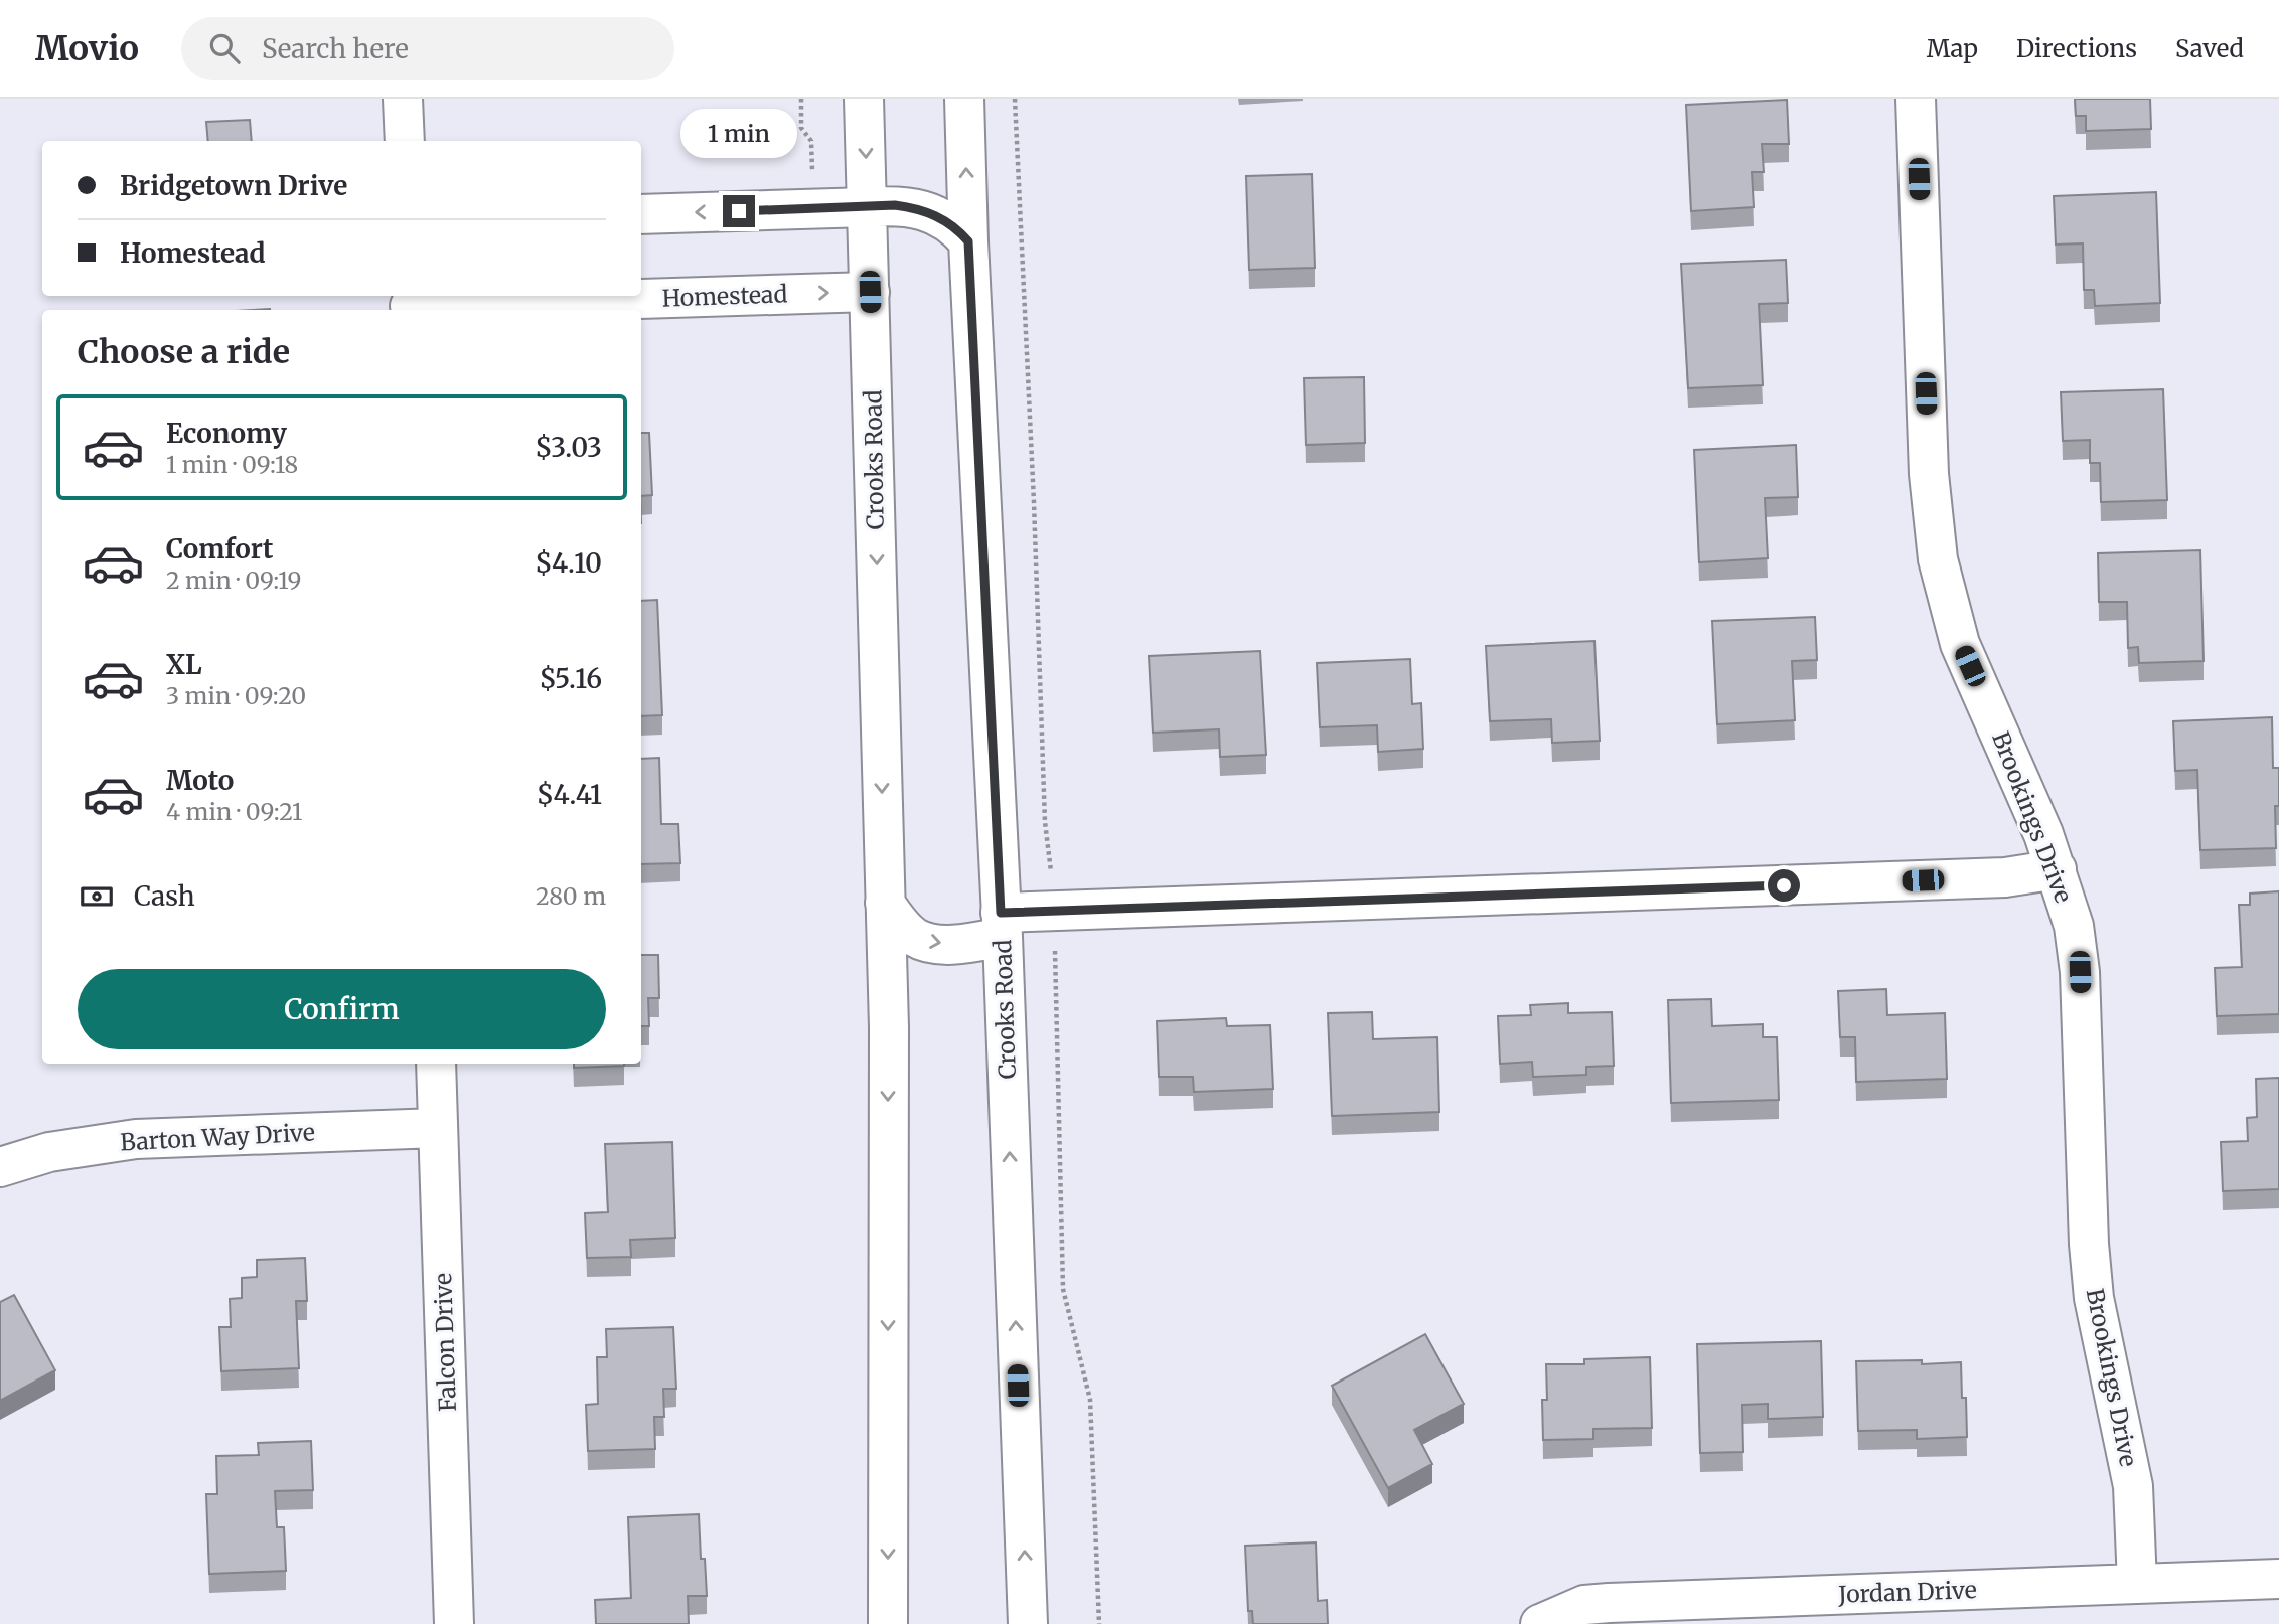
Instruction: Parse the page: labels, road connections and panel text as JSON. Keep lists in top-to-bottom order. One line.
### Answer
{"streets":{"street":["Homestead","Crooks Road","Brookings Drive","Barton Way Drive","Falcon Drive","Jordan Drive"]},"crossings":[["Homestead","Crooks Road"],["Brookings Drive","Jordan Drive"],["Barton Way Drive","Falcon Drive"]],"page":{"header":"Movio","search":"Search here","nav":["Map","Directions","Saved"],"bubble":"1 min","banner":["Bridgetown Drive","Homestead"],"heading":"Choose a ride","list":[{"name":"Economy","note":"1 min · 09:18","value":"$3.03"},{"name":"Comfort","note":"2 min · 09:19","value":"$4.10"},{"name":"XL","note":"3 min · 09:20","value":"$5.16"},{"name":"Moto","note":"4 min · 09:21","value":"$4.41"}],"pay":["Cash","280 m"],"buttons":"Confirm"}}
